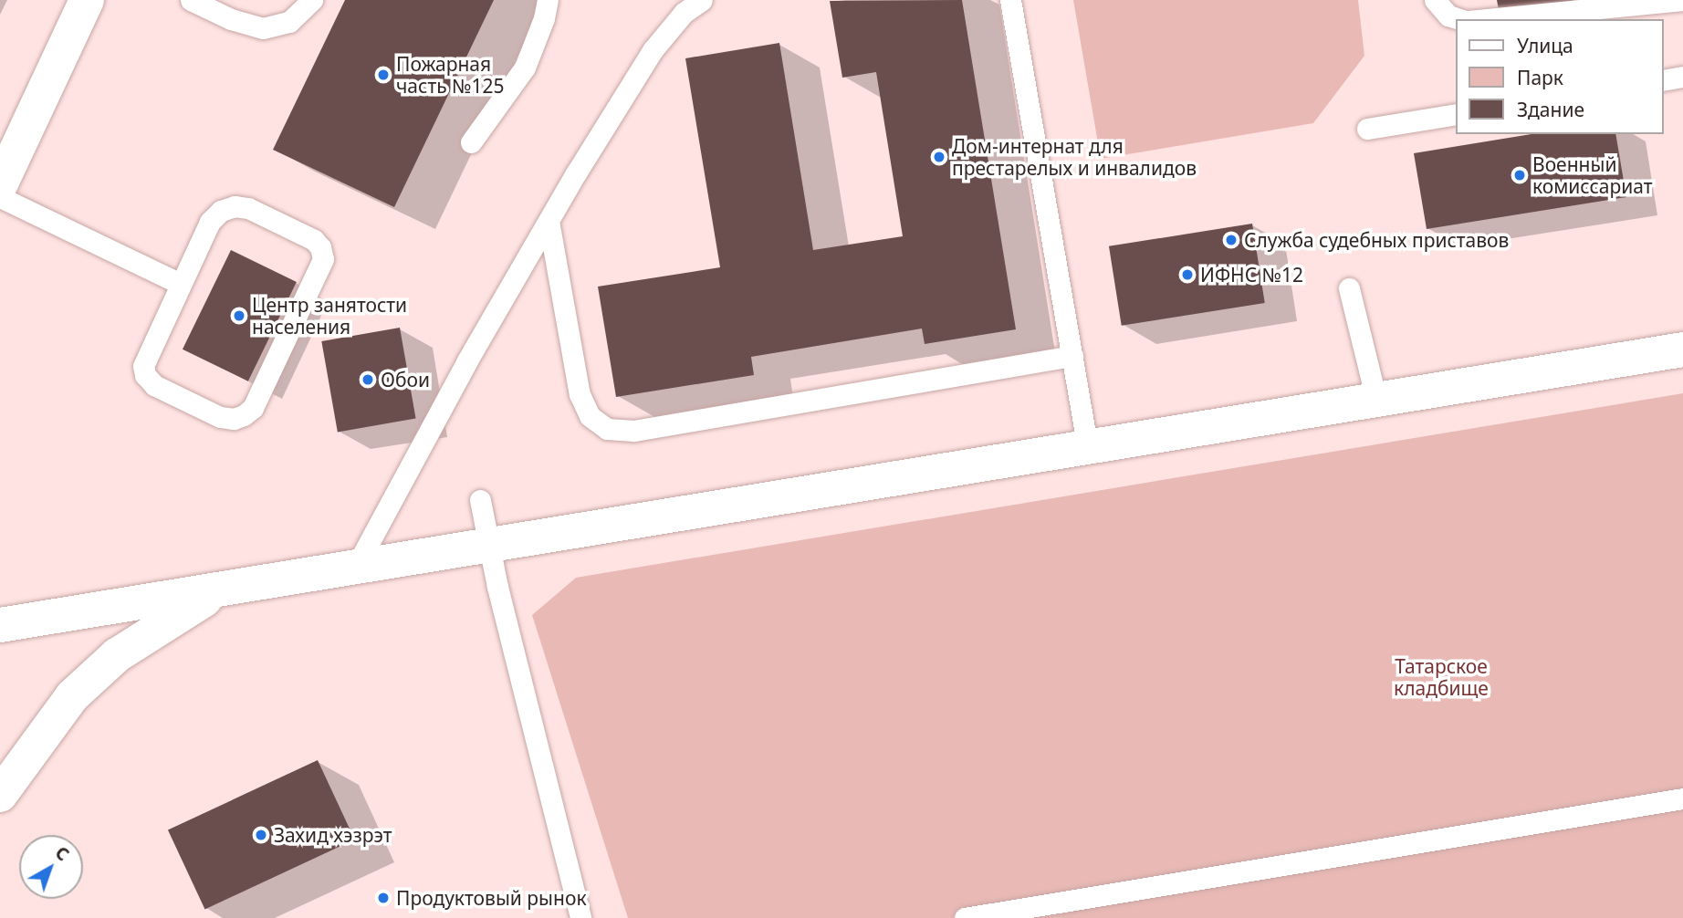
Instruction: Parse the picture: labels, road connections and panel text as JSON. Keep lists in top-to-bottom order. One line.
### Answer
{"parks":["Татарское кладбище"],"places":["Пожарная часть №125","Дом-интернат для престарелых и инвалидов","Военный комиссариат","Служба судебных приставов","ИФНС №12","Центр занятости населения","Обои","Захид хэзрэт","Продуктовый рынок"],"legend":["Улица","Парк","Здание"],"north":"top right"}
